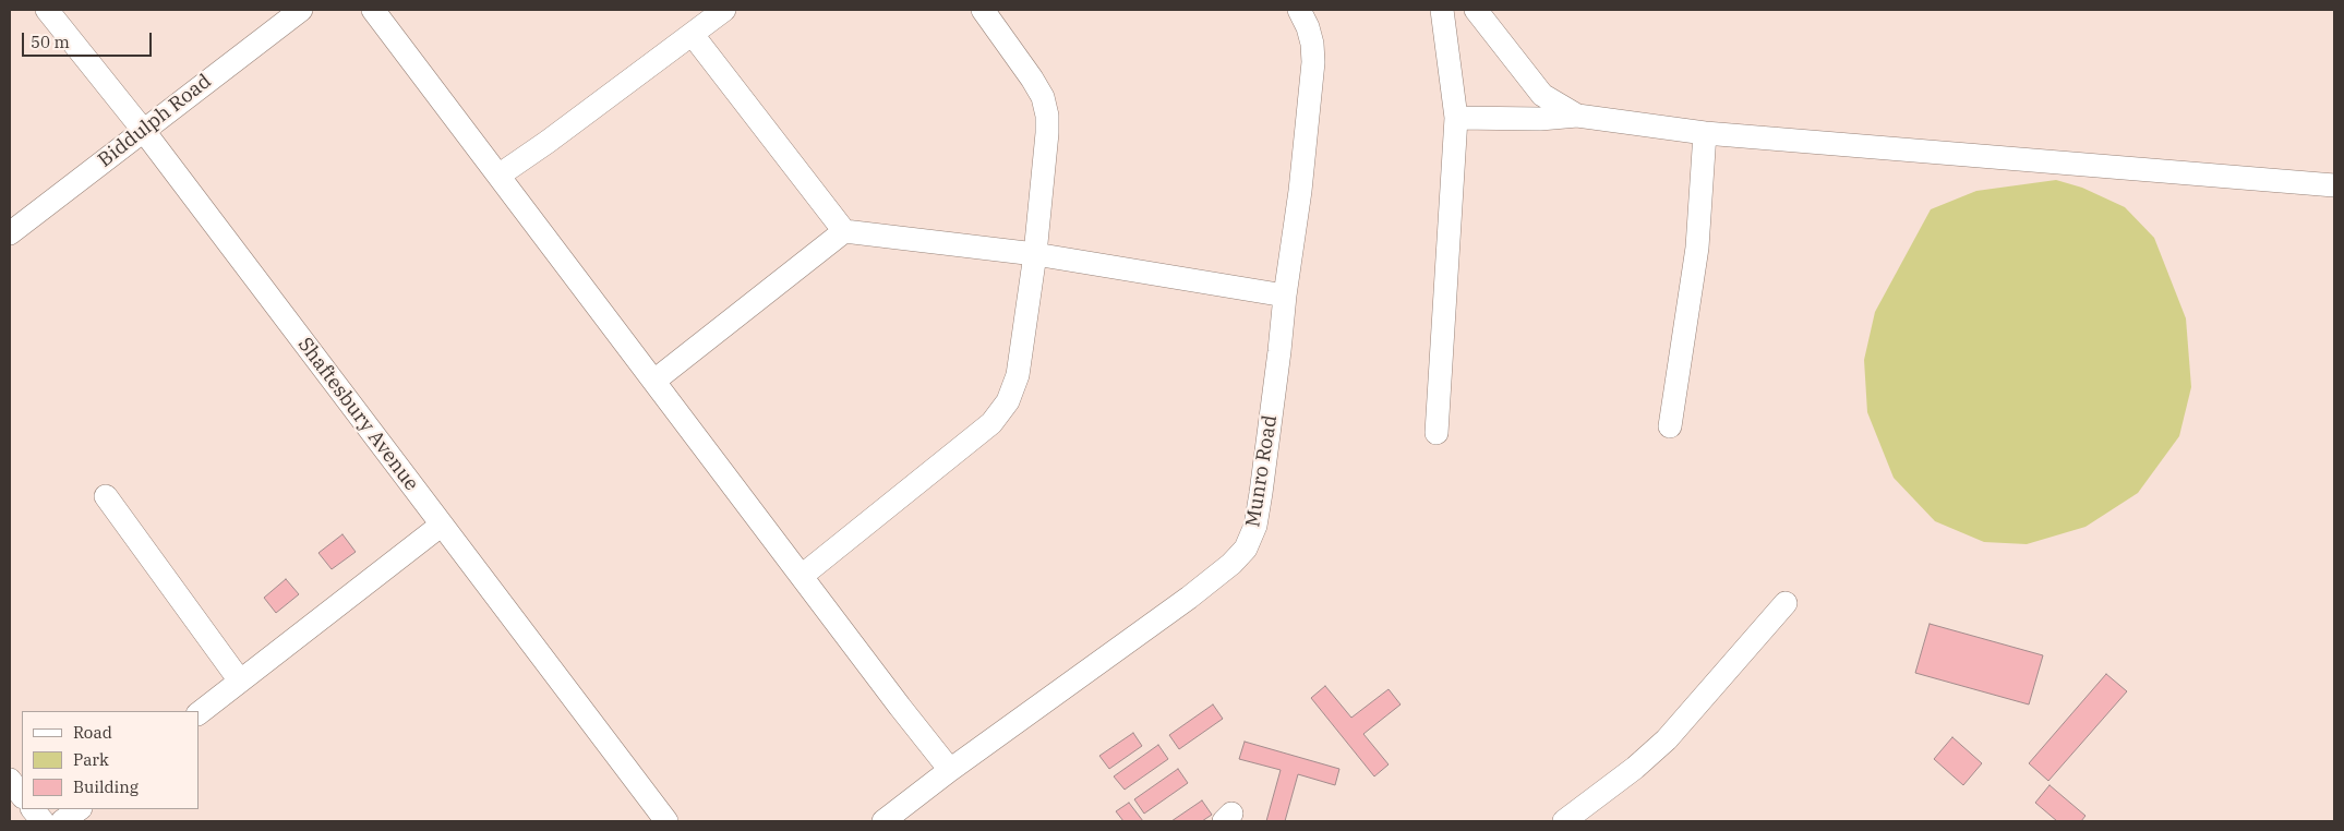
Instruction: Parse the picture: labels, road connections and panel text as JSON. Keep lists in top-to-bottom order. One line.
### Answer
{"streets":{"street":["Biddulph Road","Shaftesbury Avenue","Munro Road"]},"crossings":[["Biddulph Road","Shaftesbury Avenue"]],"legend":["Road","Park","Building"],"scale_bar":"50 m"}
